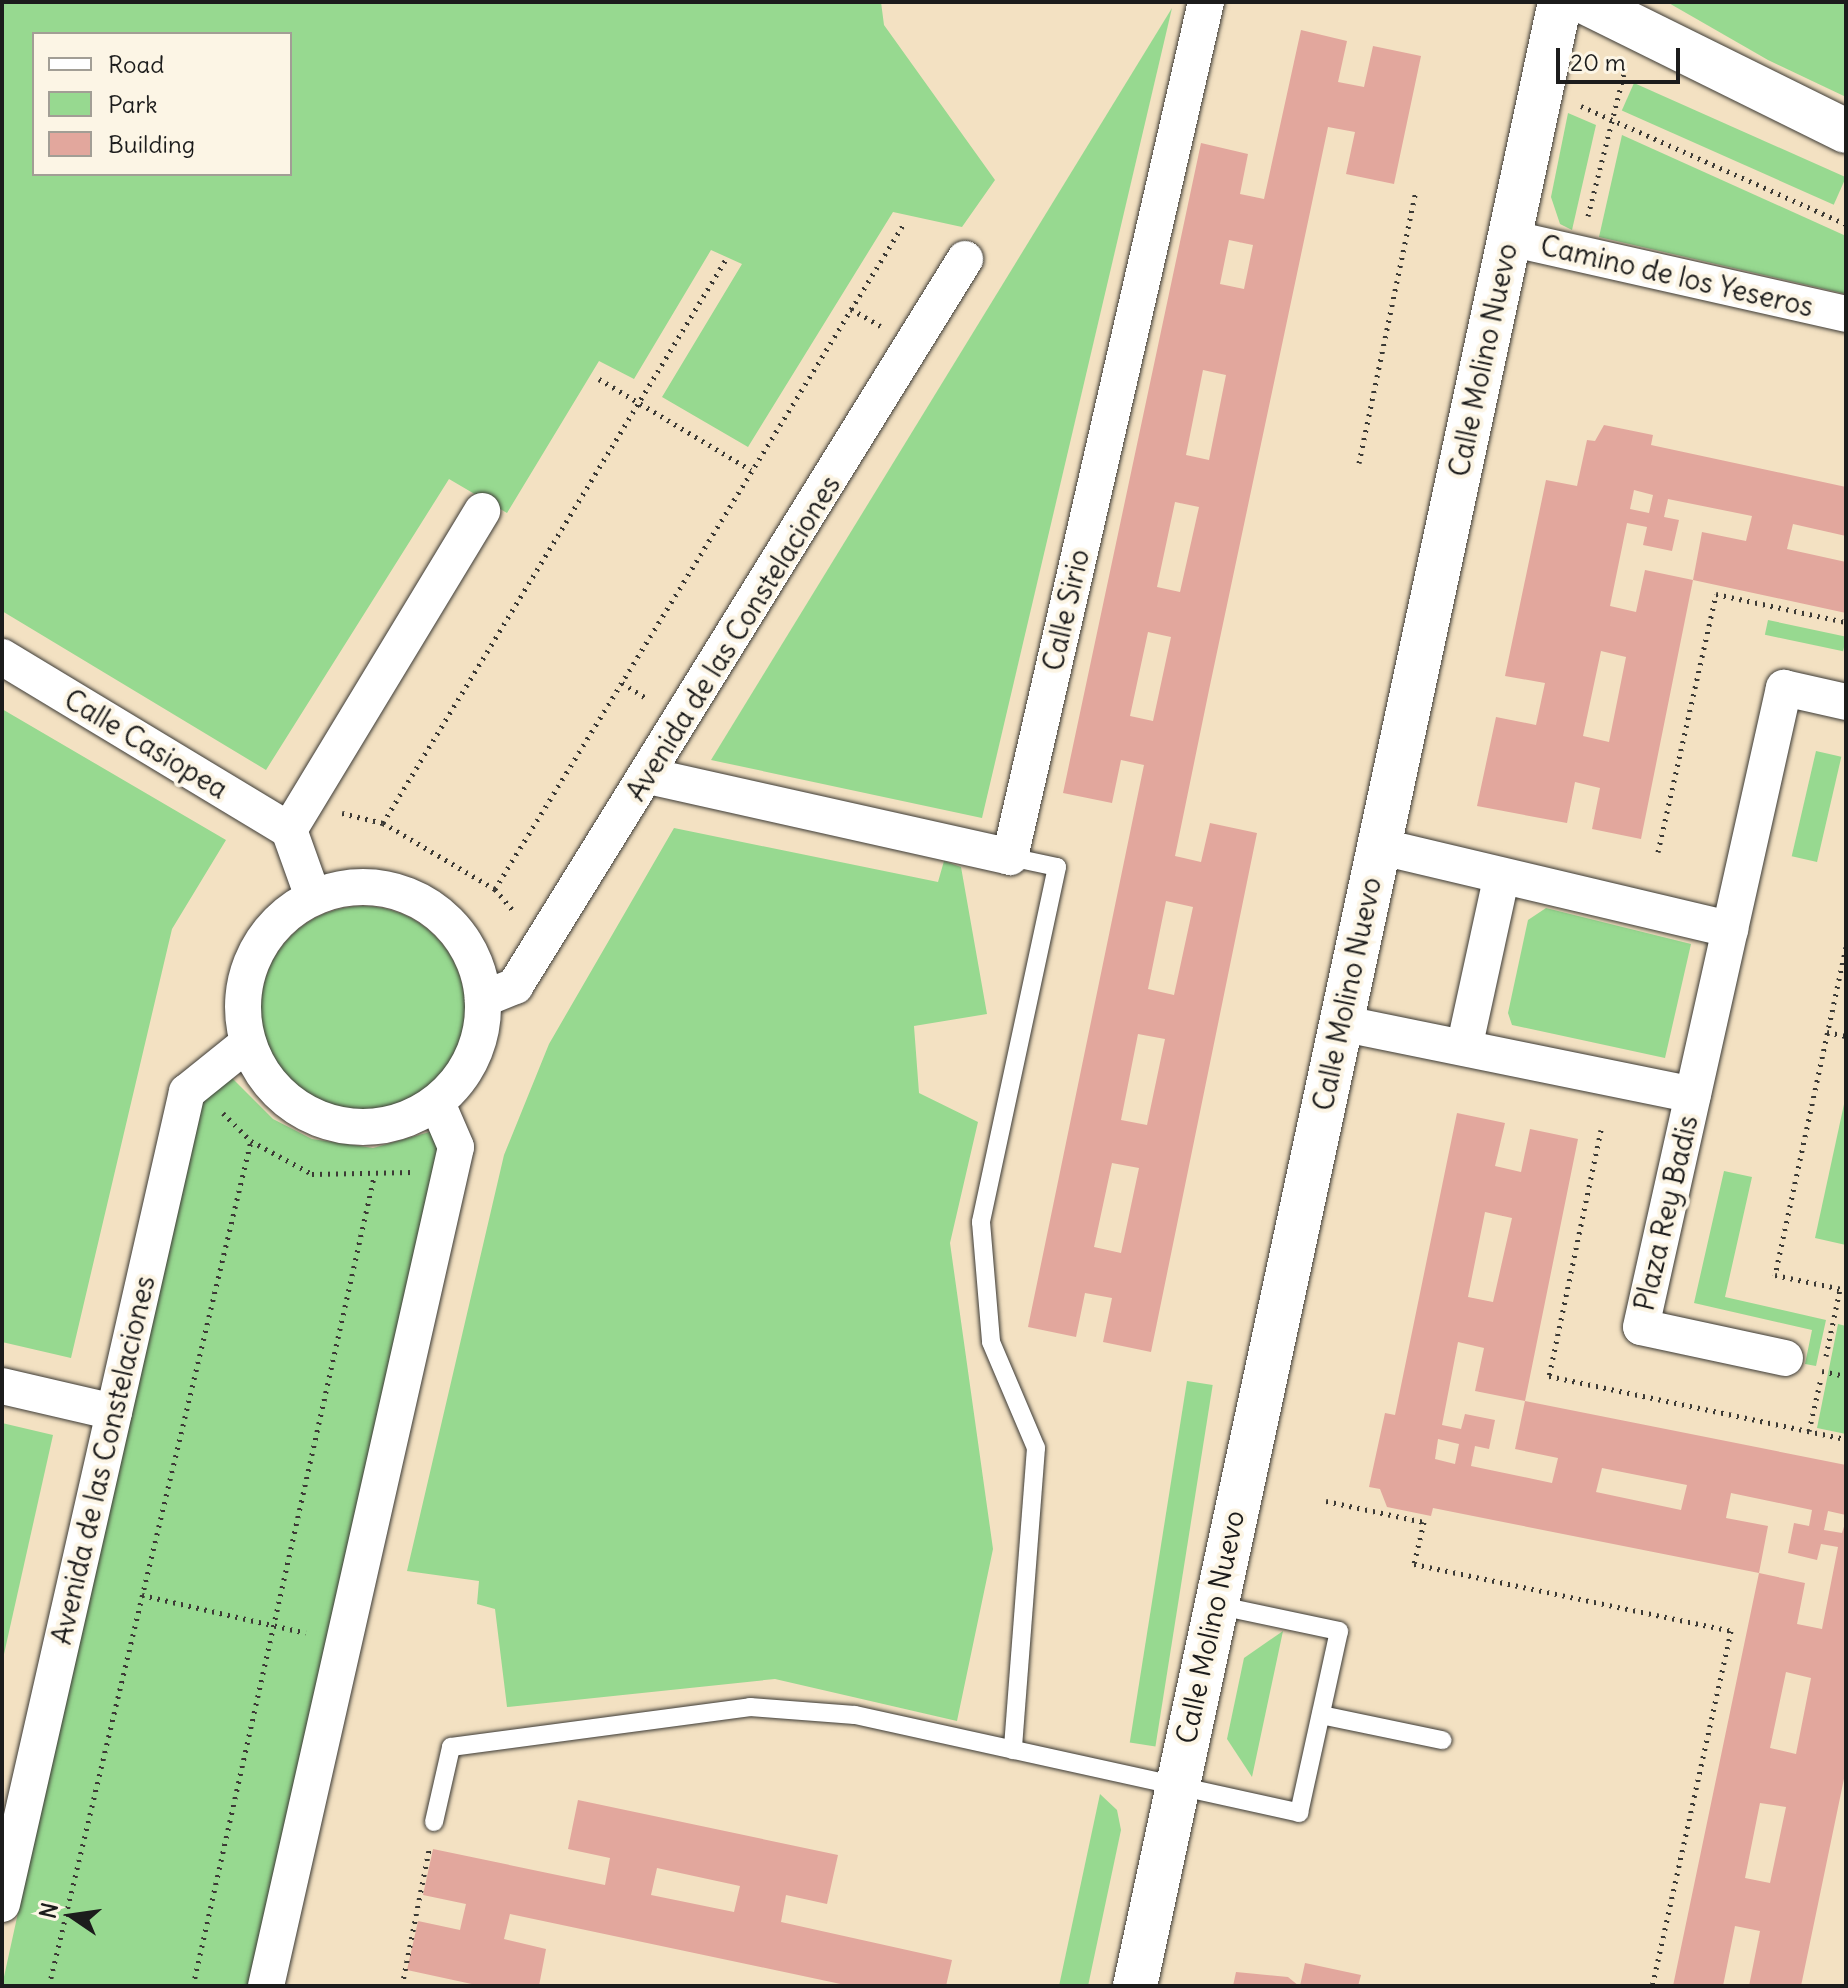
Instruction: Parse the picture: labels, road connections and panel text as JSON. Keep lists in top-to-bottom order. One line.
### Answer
{"streets":{"street":["Camino de los Yeseros","Calle Molino Nuevo","Calle Sirio","Avenida de las Constelaciones","Calle Casiopea","Plaza Rey Badis"]},"crossings":[["Camino de los Yeseros","Calle Molino Nuevo"],["Calle Molino Nuevo","Plaza Rey Badis"]],"legend":["Road","Park","Building"],"scale_bar":"20 m","north":"left"}
